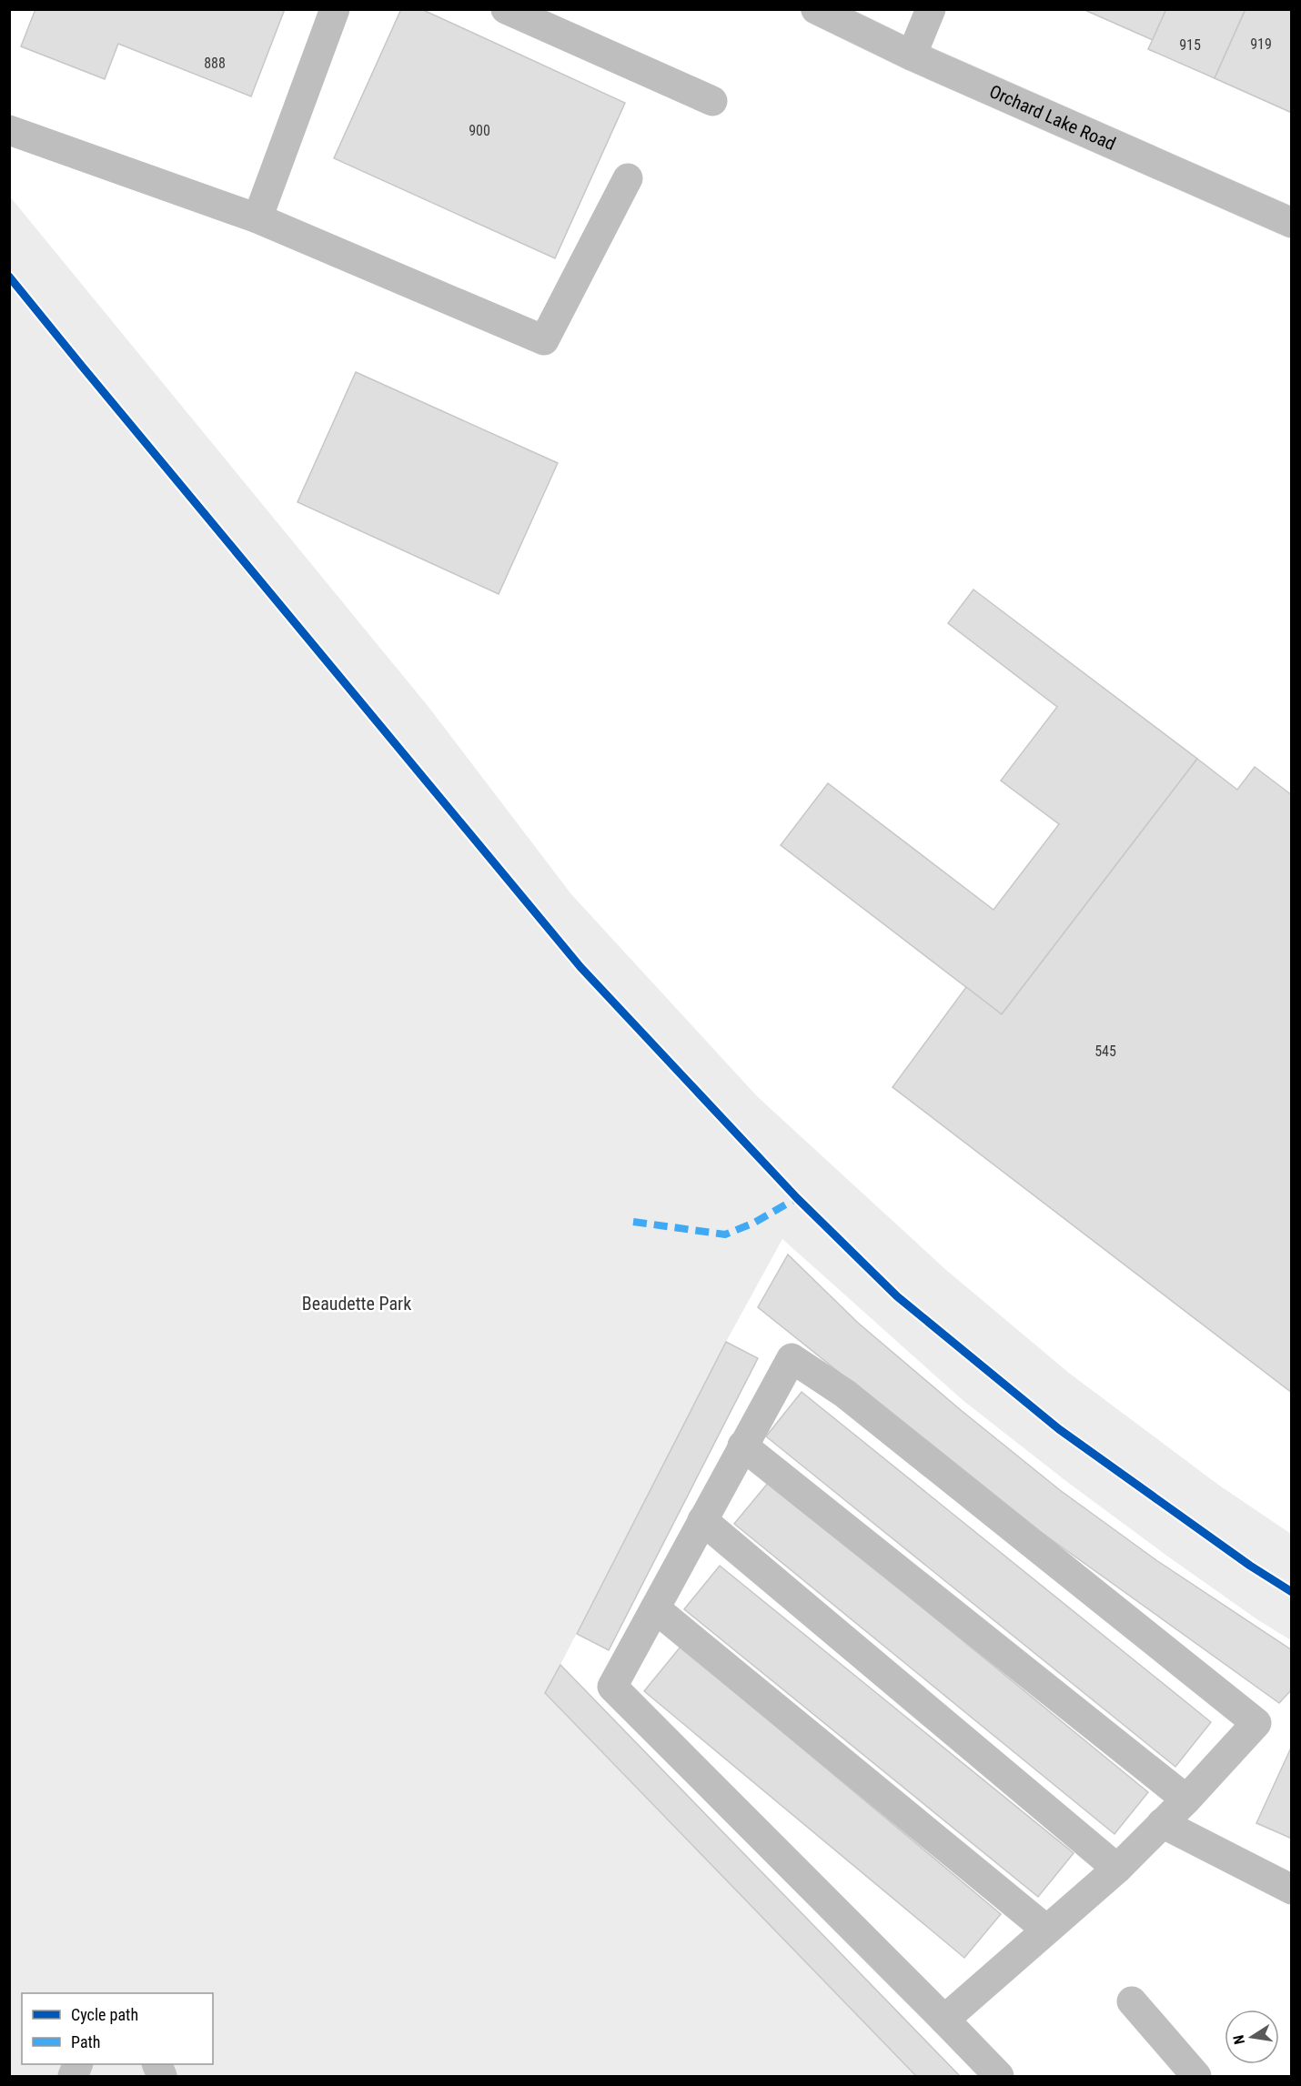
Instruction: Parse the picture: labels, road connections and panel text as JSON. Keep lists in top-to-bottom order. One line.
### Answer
{"streets":{"main road":["Orchard Lake Road"]},"parks":["Beaudette Park"],"house_numbers":["919","915","888","900","545"],"legend":["Cycle path","Path"],"north":"left"}
